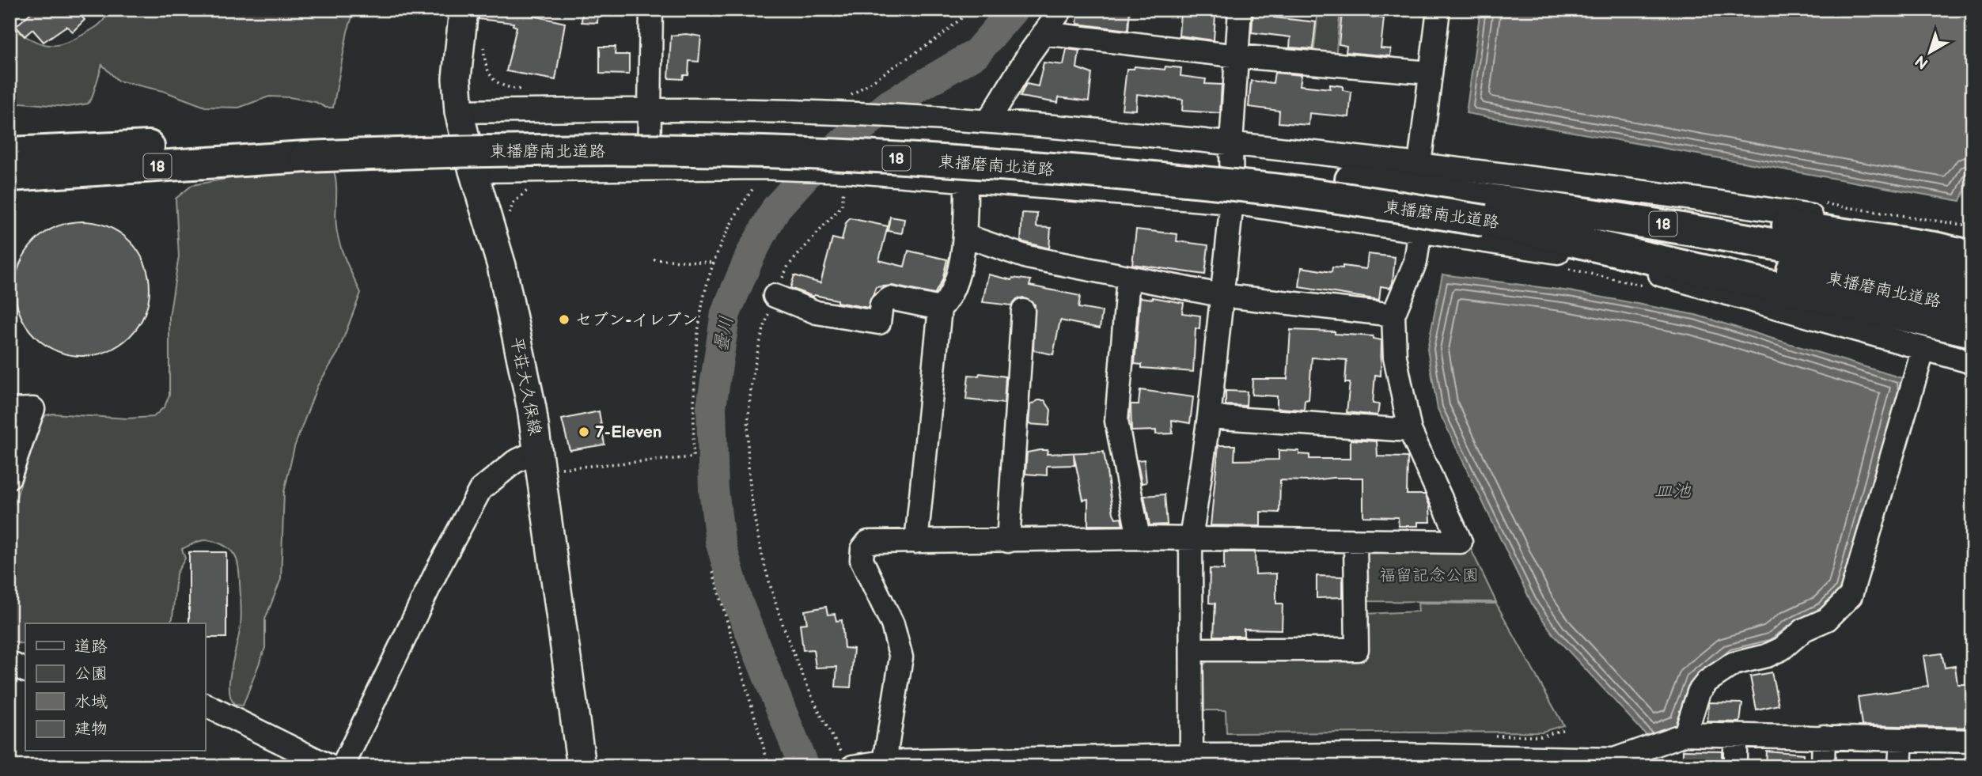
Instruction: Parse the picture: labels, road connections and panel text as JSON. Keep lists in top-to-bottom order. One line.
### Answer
{"streets":{"highway":["東播磨南北道路","18"],"main road":["平荘大久保線"]},"crossings":[["東播磨南北道路","18"]],"water":["曇川","皿池"],"parks":["福留記念公園"],"places":["セブン-イレブン","7-Eleven"],"legend":["道路","公園","水域","建物"],"north":"bottom left"}
